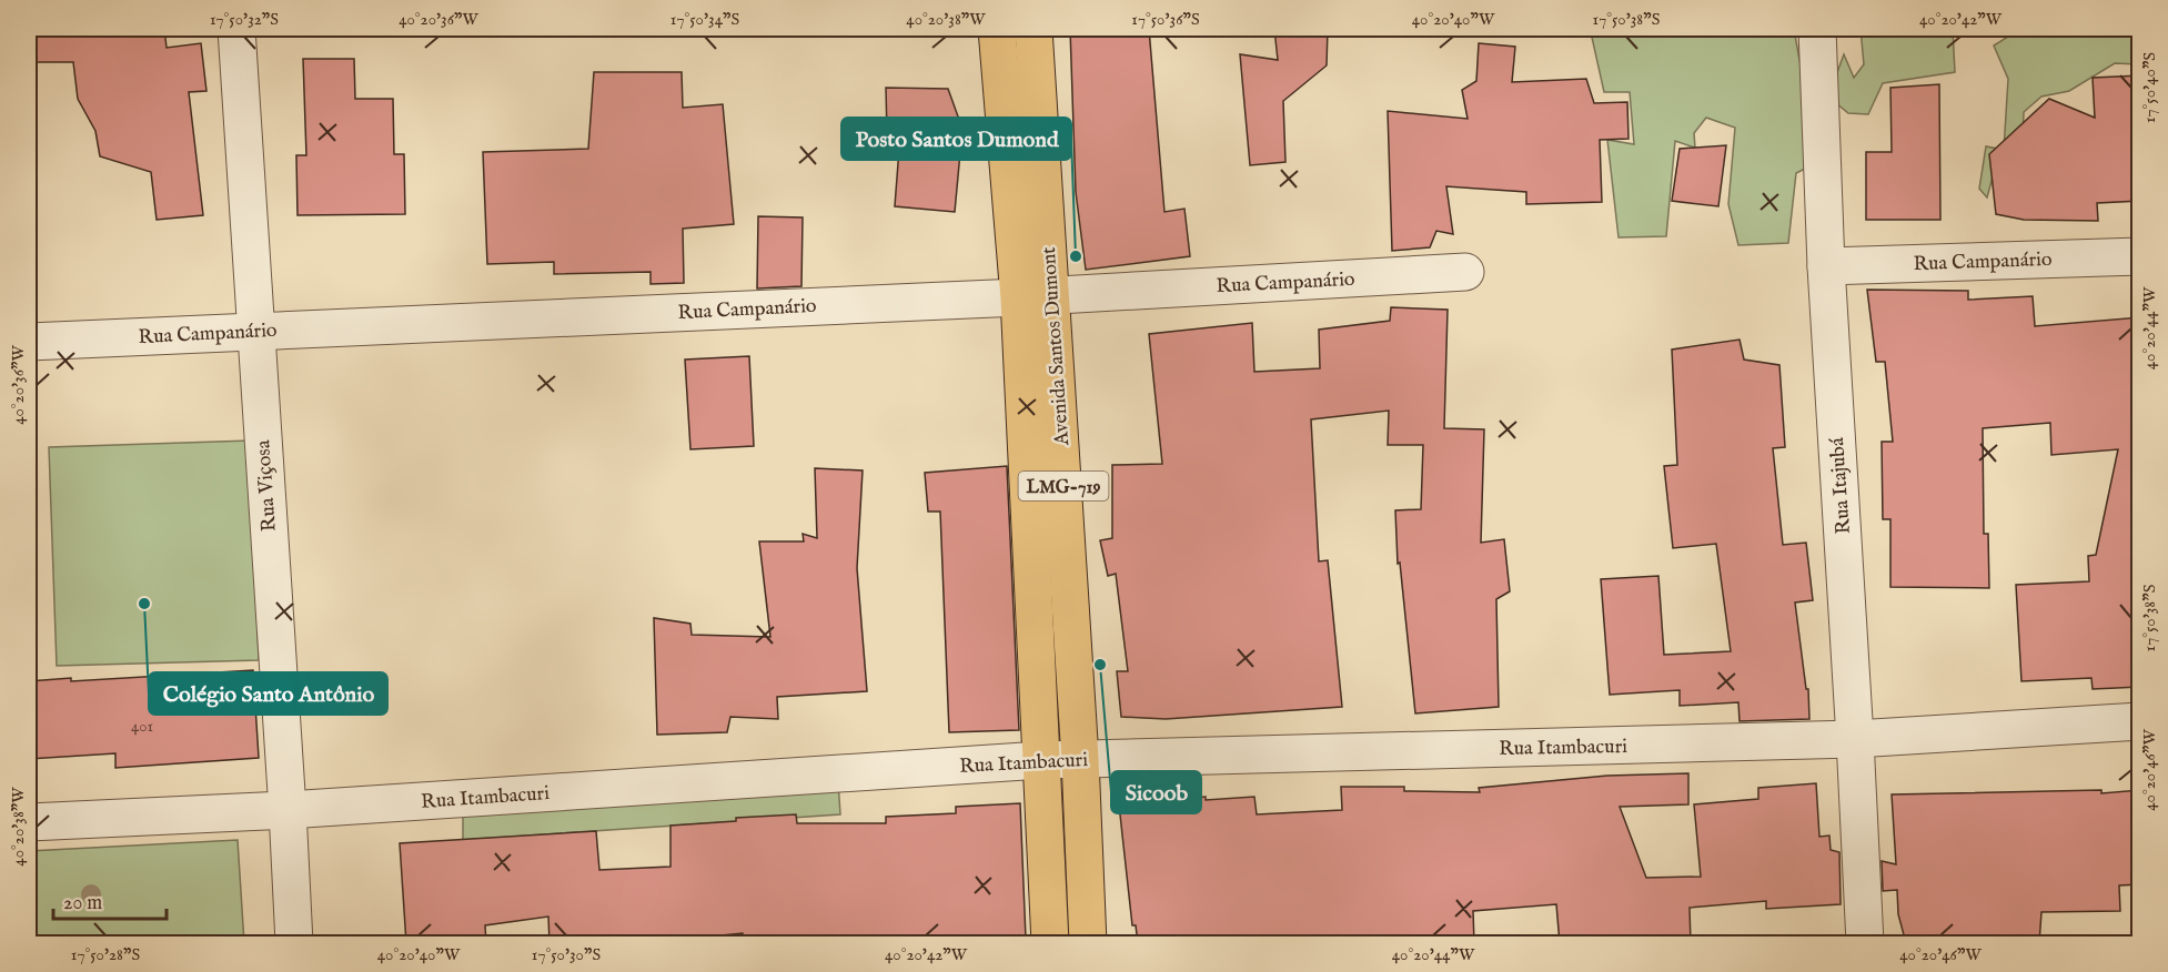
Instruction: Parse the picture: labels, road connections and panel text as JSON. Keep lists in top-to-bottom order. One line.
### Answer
{"streets":{"main road":["Avenida Santos Dumont","LMG-719"],"street":["Rua Campanário","Rua Viçosa","Rua Itajubá","Rua Itambacuri"]},"crossings":[["Rua Campanário","Avenida Santos Dumont"],["Rua Campanário","Rua Viçosa"],["Rua Campanário","Rua Itajubá"],["Avenida Santos Dumont","Rua Itambacuri"],["Rua Viçosa","Rua Itambacuri"],["Rua Itajubá","Rua Itambacuri"]],"places":["Posto Santos Dumond","Colégio Santo Antônio","Sicoob"],"house_numbers":["401"],"scale_bar":"20 m","coordinates":["17°50'32\"S","40°20'36\"W","17°50'34\"S","40°20'38\"W","17°50'36\"S","40°20'40\"W","17°50'38\"S","40°20'42\"W","17°50'40\"S","40°20'44\"W","40°20'46\"W","17°50'28\"S","17°50'30\"S"]}
